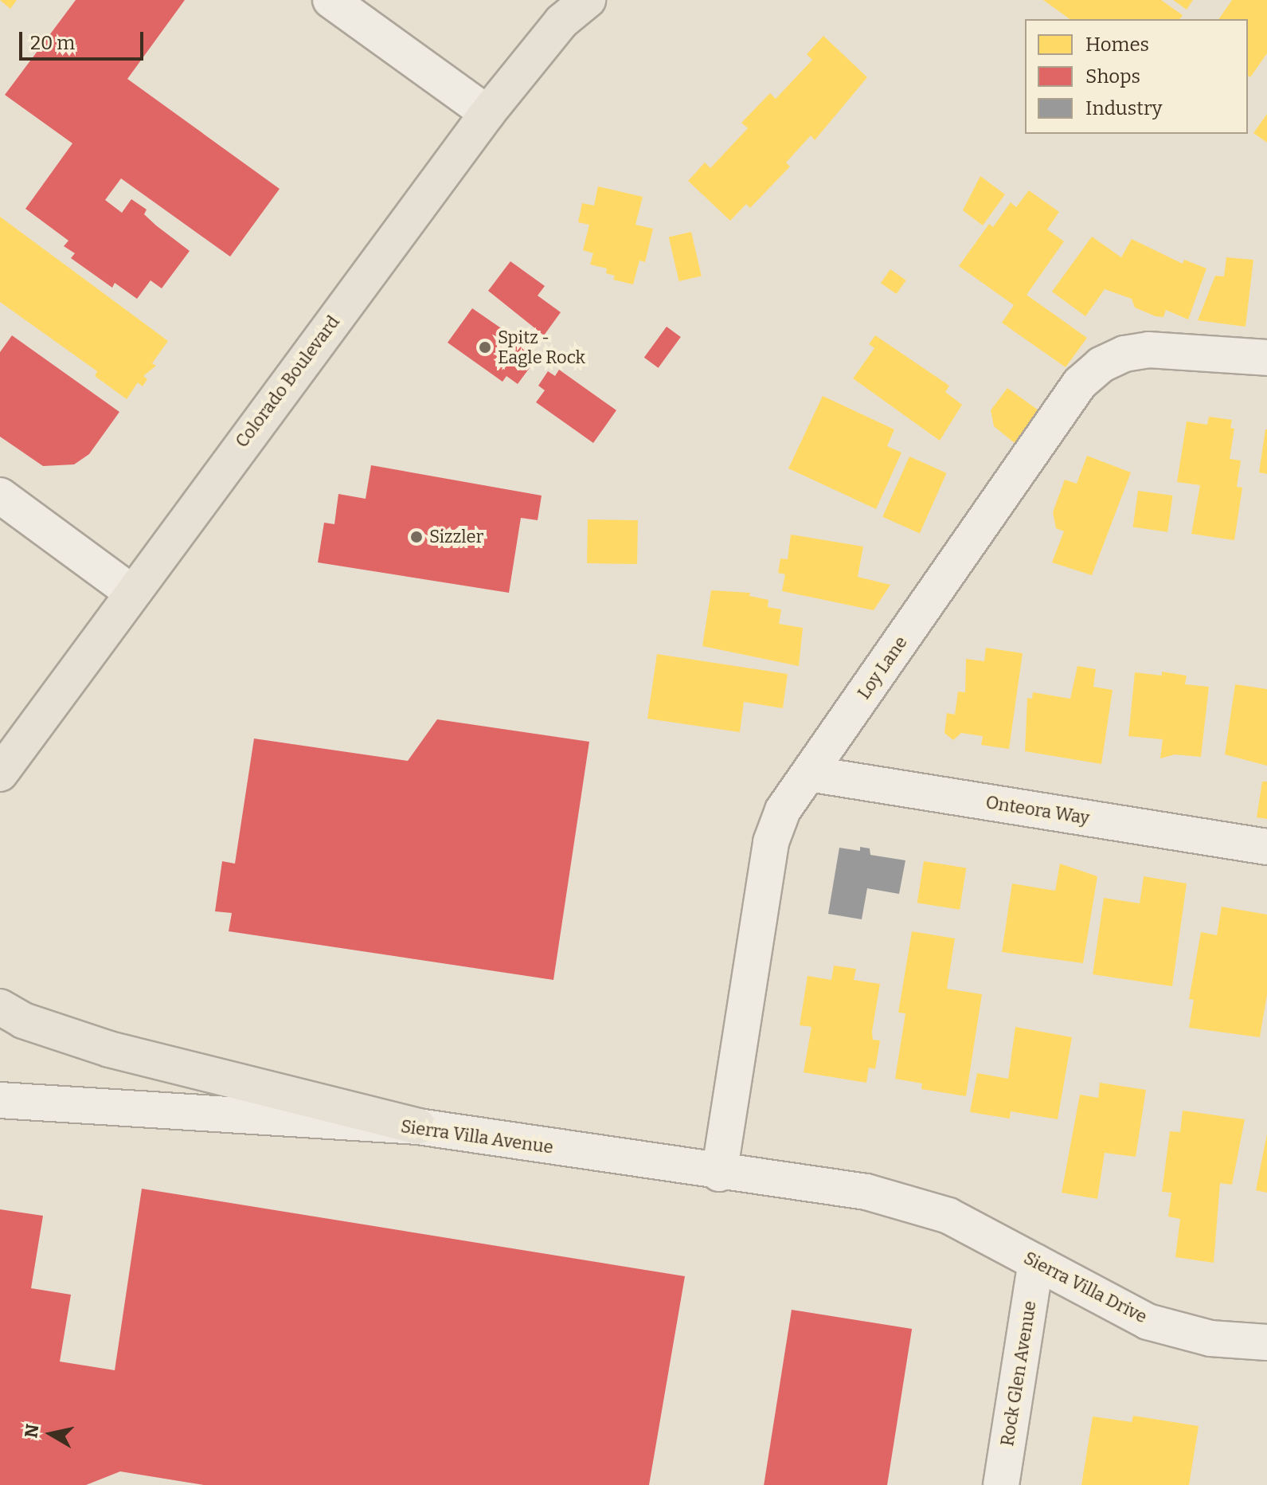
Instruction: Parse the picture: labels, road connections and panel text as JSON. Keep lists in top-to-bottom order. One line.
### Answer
{"streets":{"main road":["Colorado Boulevard"],"street":["Loy Lane","Onteora Way","Sierra Villa Avenue","Sierra Villa Drive","Rock Glen Avenue"]},"crossings":[["Loy Lane","Onteora Way"],["Loy Lane","Sierra Villa Avenue"],["Sierra Villa Avenue","Sierra Villa Drive"],["Sierra Villa Drive","Rock Glen Avenue"]],"places":["Spitz - Eagle Rock","Sizzler"],"legend":["Homes","Shops","Industry"],"scale_bar":"20 m","north":"left"}
